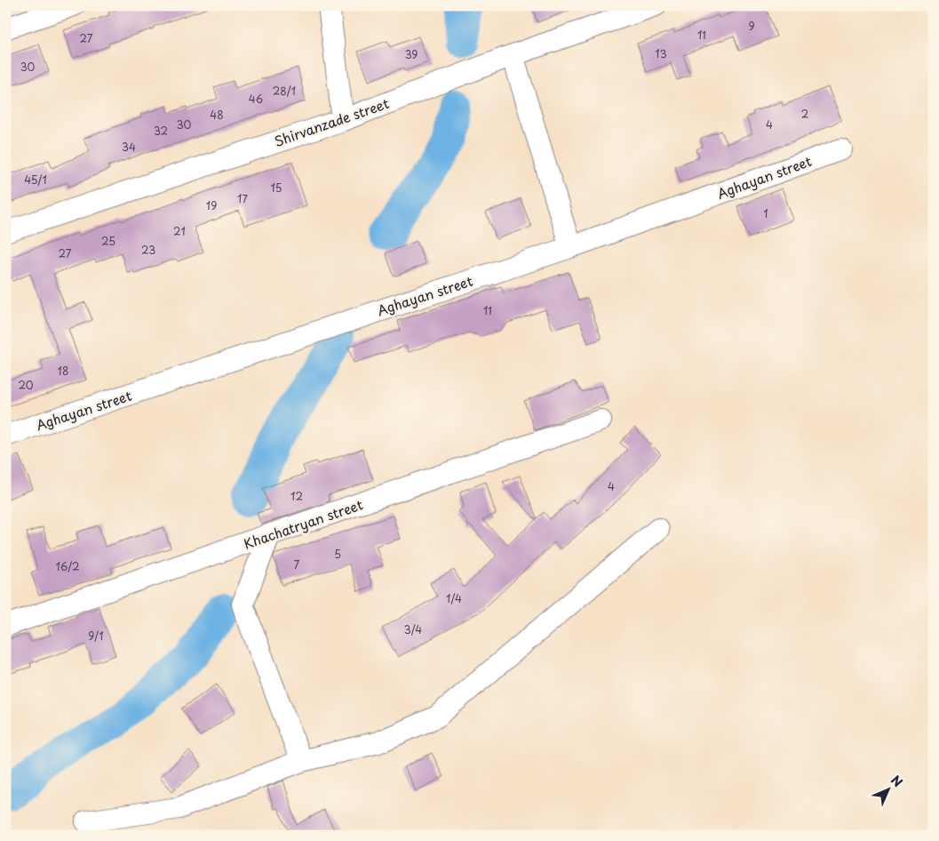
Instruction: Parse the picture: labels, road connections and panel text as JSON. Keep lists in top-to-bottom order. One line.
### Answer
{"streets":{"street":["Shirvanzade street","Aghayan street","Khachatryan street"]},"house_numbers":["9","11","27","13","39","30","28/1","46","2","48","30","4","32","34","45/1","15","17","19","1","21","25","23","27","11","18","20","4","12","5","7","16/2","1/4","3/4","9/1"],"north":"top right"}
